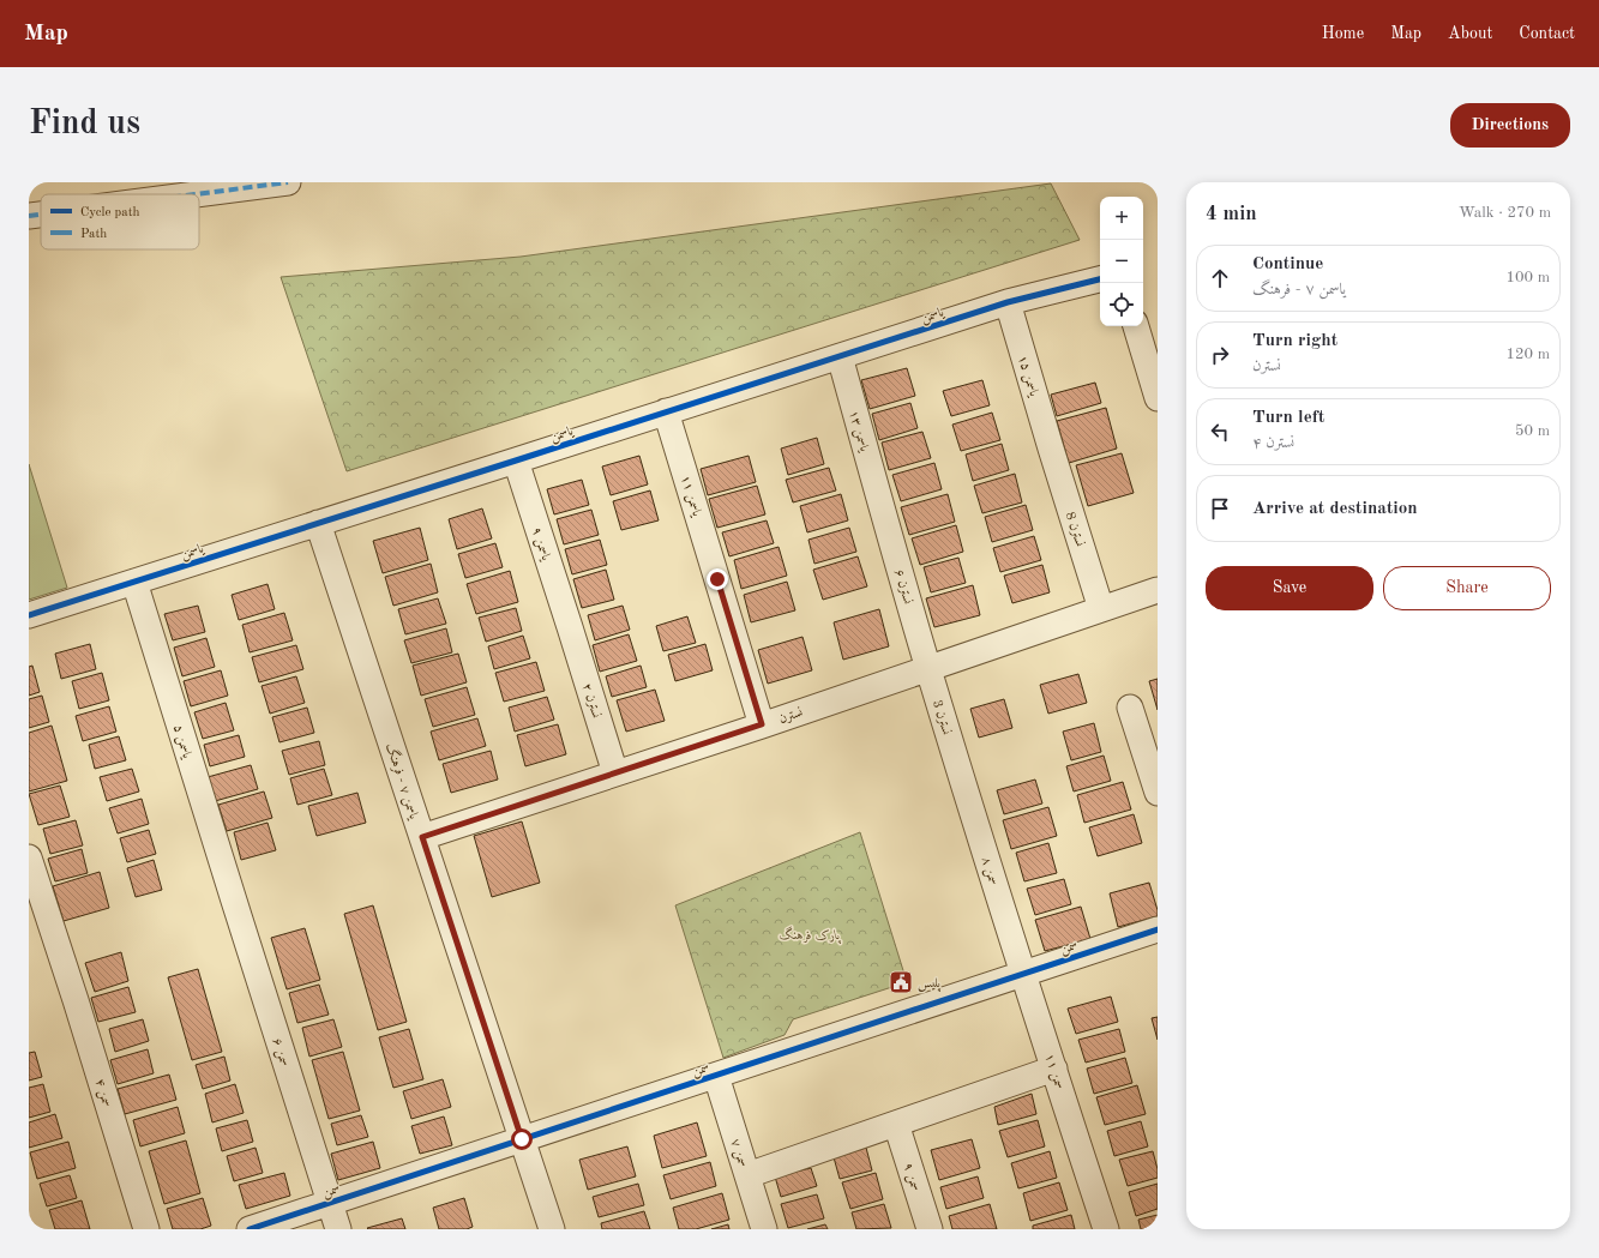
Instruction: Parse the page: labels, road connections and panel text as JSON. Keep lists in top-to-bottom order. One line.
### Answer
{"streets":{"street":["یاسمن","یاسمن ۱۵","یاسمن ۱۳","یاسمن ۱۱","نسترن 8","یاسمن ۹","نسترن ۶","نسترن ۲","نسترن","نسترن 3","یاسمن ۵","یاسمن ۷ - فرهنگ","سمن ۸","سمن","سمن ۶","سمن ۱۱","سمن ۴","سمن ۷","سمن ۹"]},"crossings":[["یاسمن","یاسمن ۱۵"],["یاسمن","یاسمن ۱۳"],["یاسمن","یاسمن ۱۱"],["یاسمن","یاسمن ۹"],["یاسمن","یاسمن ۵"],["یاسمن","یاسمن ۷ - فرهنگ"],["یاسمن ۱۵","نسترن 8"],["یاسمن ۱۳","نسترن ۶"],["یاسمن ۱۱","نسترن"],["نسترن 8","نسترن"],["یاسمن ۹","نسترن ۲"],["نسترن ۶","نسترن"],["نسترن ۶","نسترن 3"],["نسترن ۲","نسترن"],["نسترن","نسترن 3"],["نسترن","یاسمن ۷ - فرهنگ"],["نسترن 3","سمن ۸"],["یاسمن ۵","سمن ۶"],["یاسمن ۷ - فرهنگ","سمن"],["سمن ۸","سمن"],["سمن ۸","سمن ۱۱"],["سمن","سمن ۶"],["سمن","سمن ۱۱"],["سمن","سمن ۷"]],"parks":["پارک فرهنگ"],"places":{"public building":["پلیس"]},"legend":["Cycle path","Path"],"page":{"header":"Map","nav":["Home","Map","About","Contact"],"buttons":["Directions",["Save","Share"]],"title":"Find us","heading":["4 min","Walk · 270 m"],"map_buttons":["+","−"],"list":[["Continue","یاسمن ۷ - فرهنگ","100 m"],["Turn right","نسترن","120 m"],["Turn left","نسترن ۴","50 m"],"Arrive at destination"]}}
